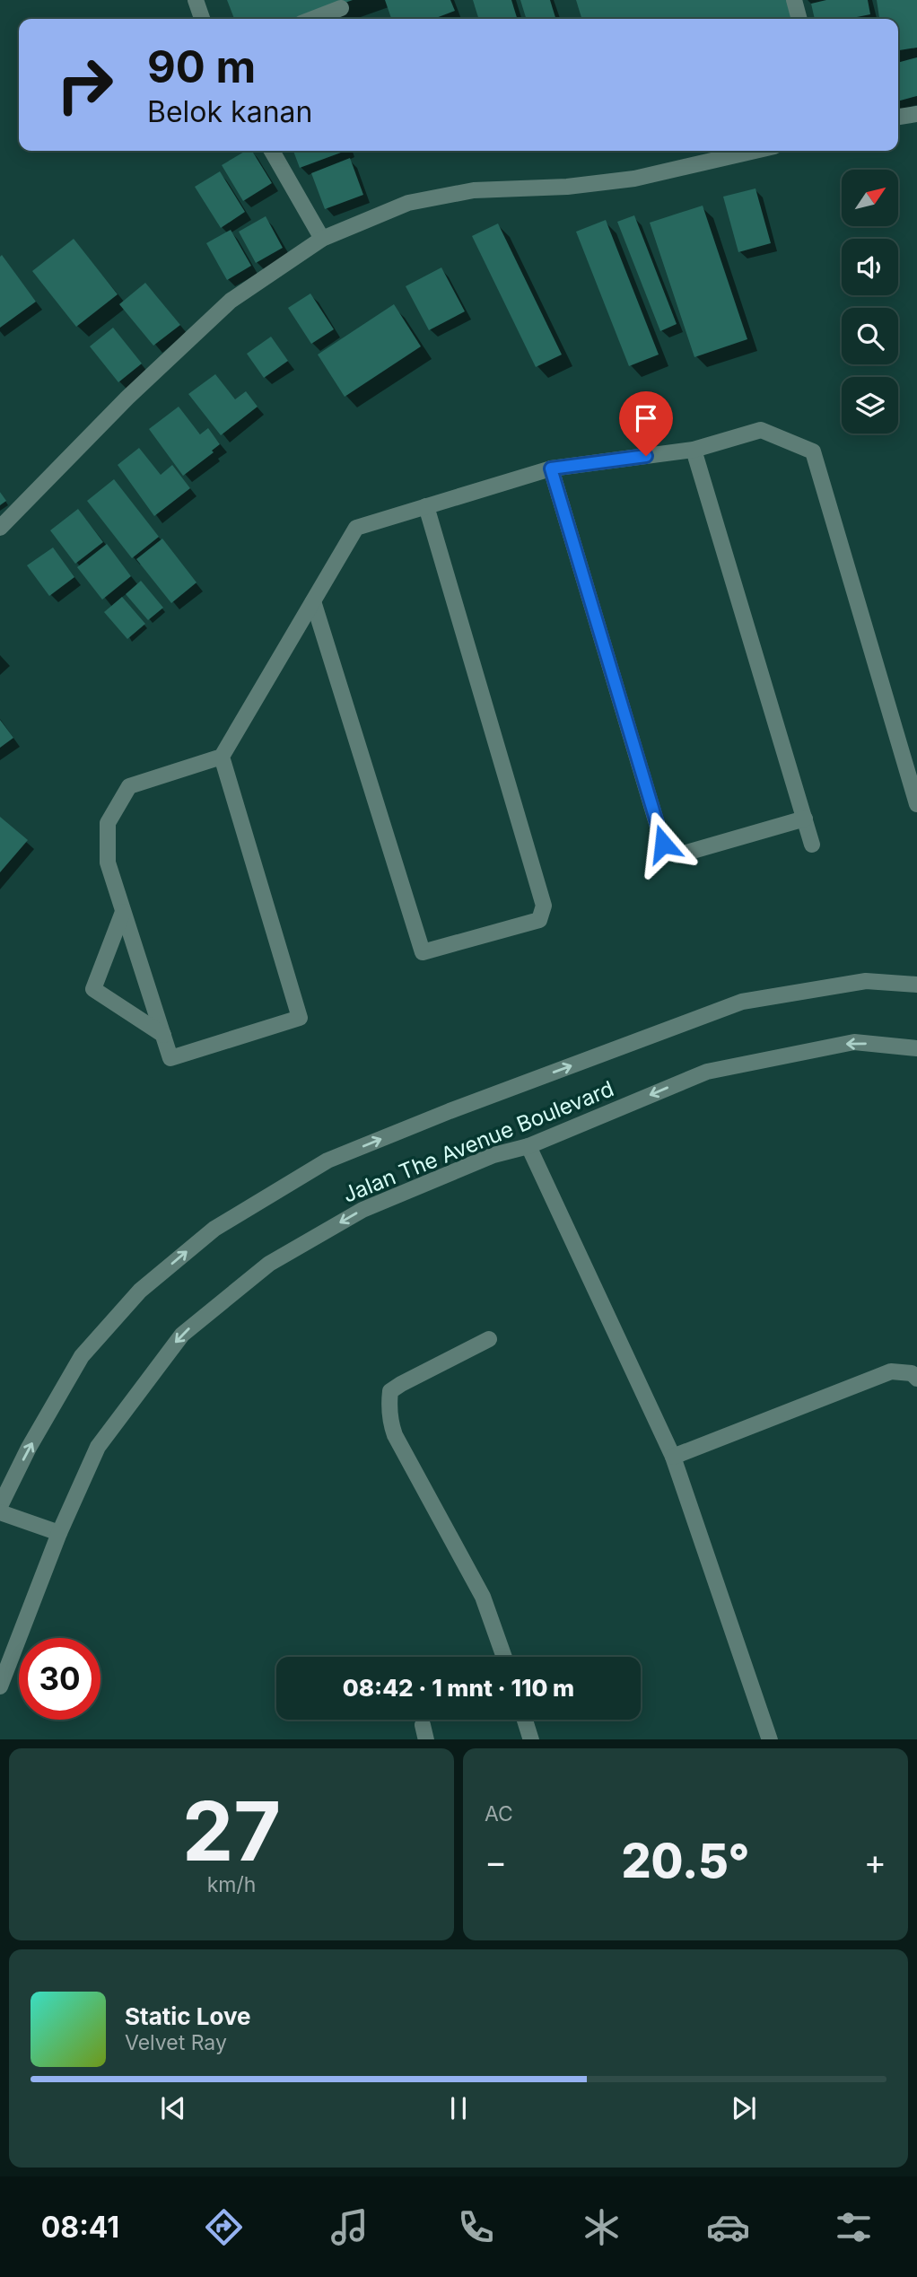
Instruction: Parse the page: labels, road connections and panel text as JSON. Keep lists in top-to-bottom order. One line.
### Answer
{"streets":{"street":["Jalan The Avenue Boulevard"]},"north":"top right","page":{"turn":["90 m","Belok kanan"],"limit":"30","trip":"08:42 · 1 mnt · 110 m","tile":[["27","km/h"],"AC"],"heat":["−","20.5°","+"],"song":["Static Love","Velvet Ray"],"tabs":"08:41"}}
